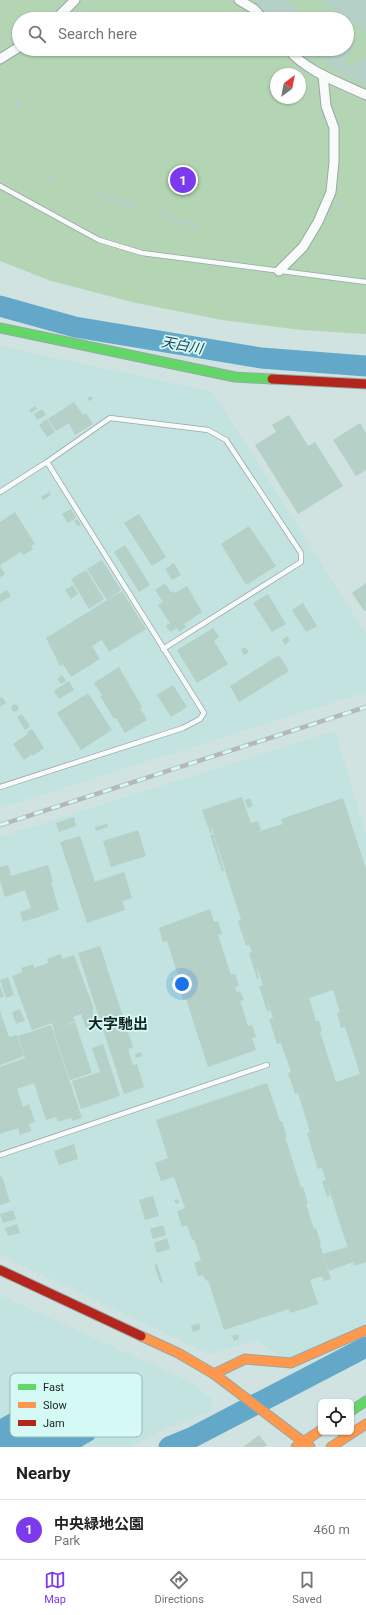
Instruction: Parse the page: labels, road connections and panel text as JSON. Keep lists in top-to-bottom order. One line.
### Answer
{"districts":["大字馳出"],"water":["天白川"],"legend":["Fast","Slow","Jam"],"north":"top right","page":{"search":"Search here","pins":"1","heading":"Nearby","list":[{"mark":"1","name":"中央緑地公園","note":"Park","value":"460 m"}],"nav":["Map","Directions","Saved"]}}
